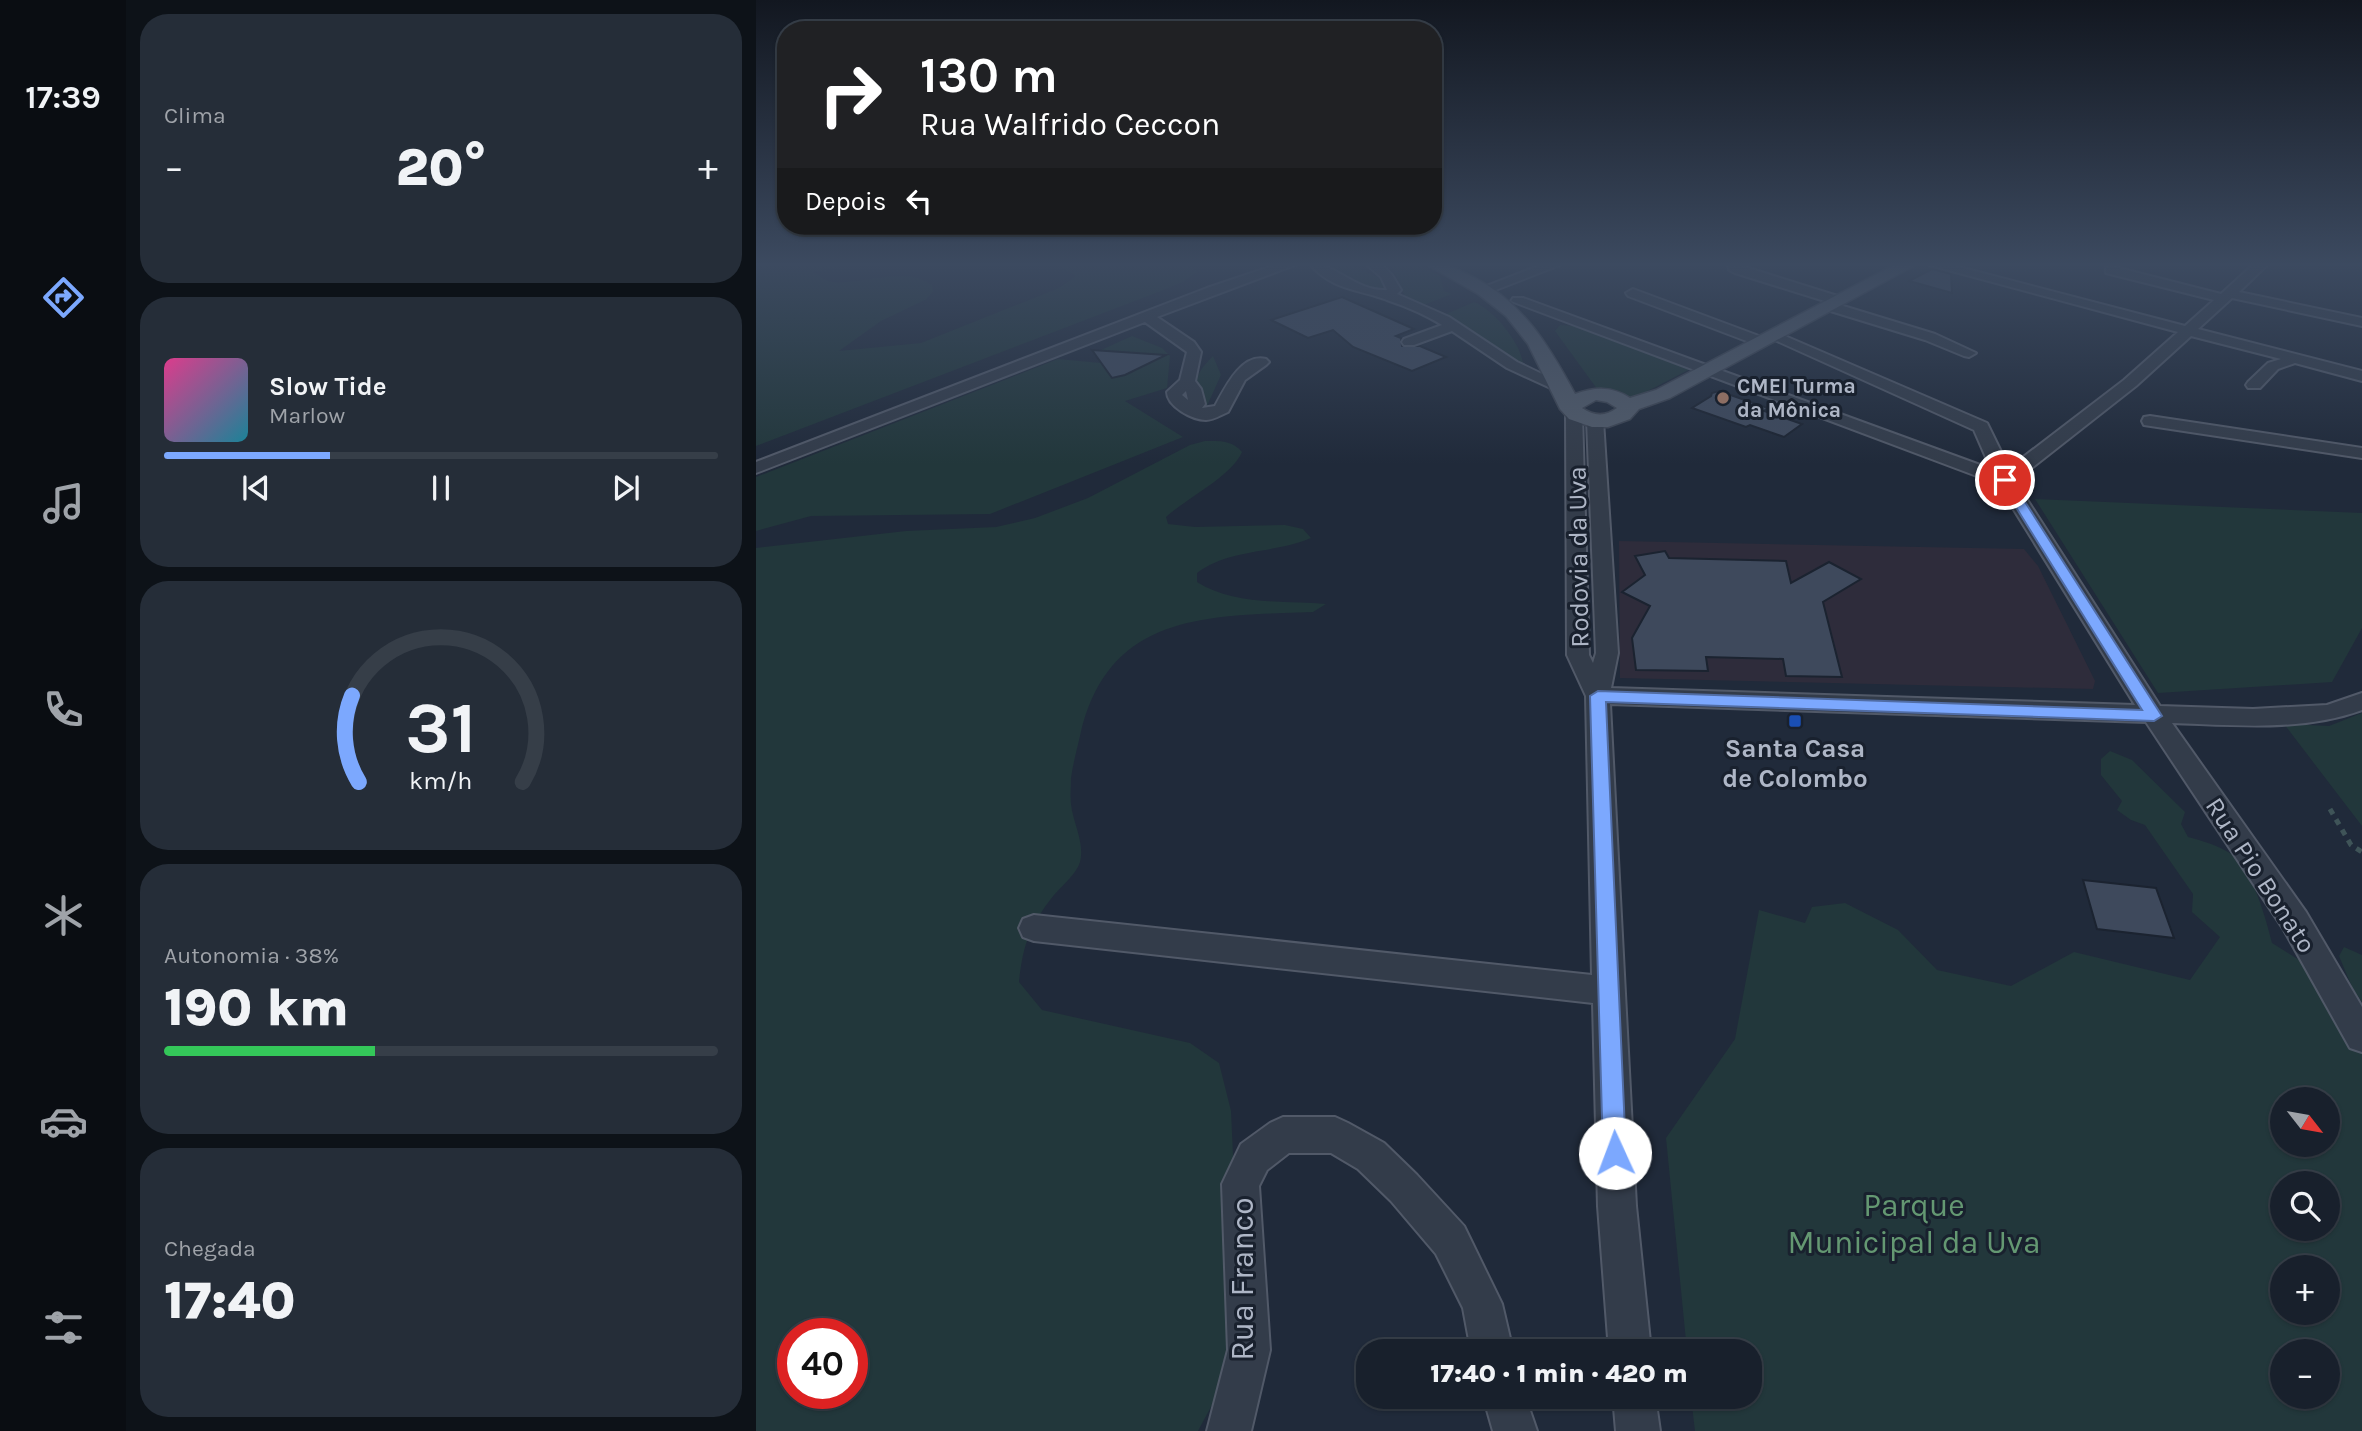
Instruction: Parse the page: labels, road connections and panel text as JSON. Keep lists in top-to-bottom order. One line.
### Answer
{"streets":{"street":["Rodovia da Uva","Rua Pio Bonato","Rua Franco"]},"parks":["Parque Municipal da Uva"],"places":{"other":["CMEI Turma da Mônica"],"transit":["Santa Casa de Colombo"]},"north":"bottom right","page":{"tabs":"17:39","tile":["Clima",["Autonomia · 38%","190 km"],["Chegada","17:40"]],"turn":["130 m","Rua Walfrido Ceccon"],"heat":["−","20°","+"],"then":"Depois","song":["Slow Tide","Marlow"],"map_buttons":["+","−"],"limit":"40","trip":"17:40 · 1 min · 420 m","gauge":["31","km/h"]}}
